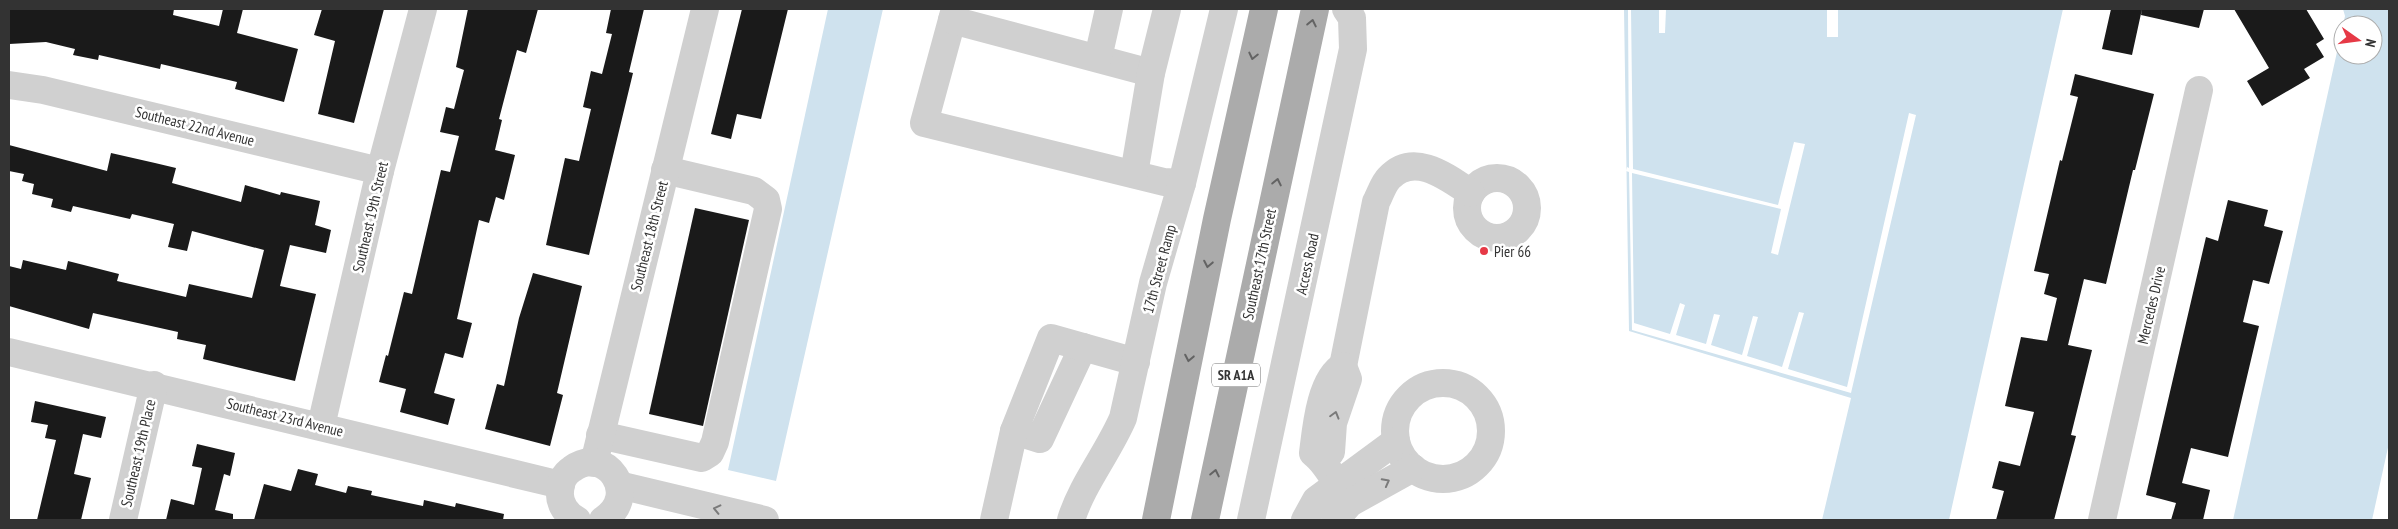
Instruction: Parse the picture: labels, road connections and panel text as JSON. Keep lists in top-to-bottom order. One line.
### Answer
{"streets":{"main road":["Southeast 17th Street","SR A1A"],"street":["Southeast 22nd Avenue","Southeast 19th Street","Southeast 18th Street","Access Road","17th Street Ramp","Mercedes Drive","Southeast 23rd Avenue","Southeast 19th Place"]},"crossings":[["Southeast 22nd Avenue","Southeast 19th Street"],["Southeast 19th Street","Southeast 23rd Avenue"],["Southeast 23rd Avenue","Southeast 19th Place"]],"places":["Pier 66"],"north":"right"}
